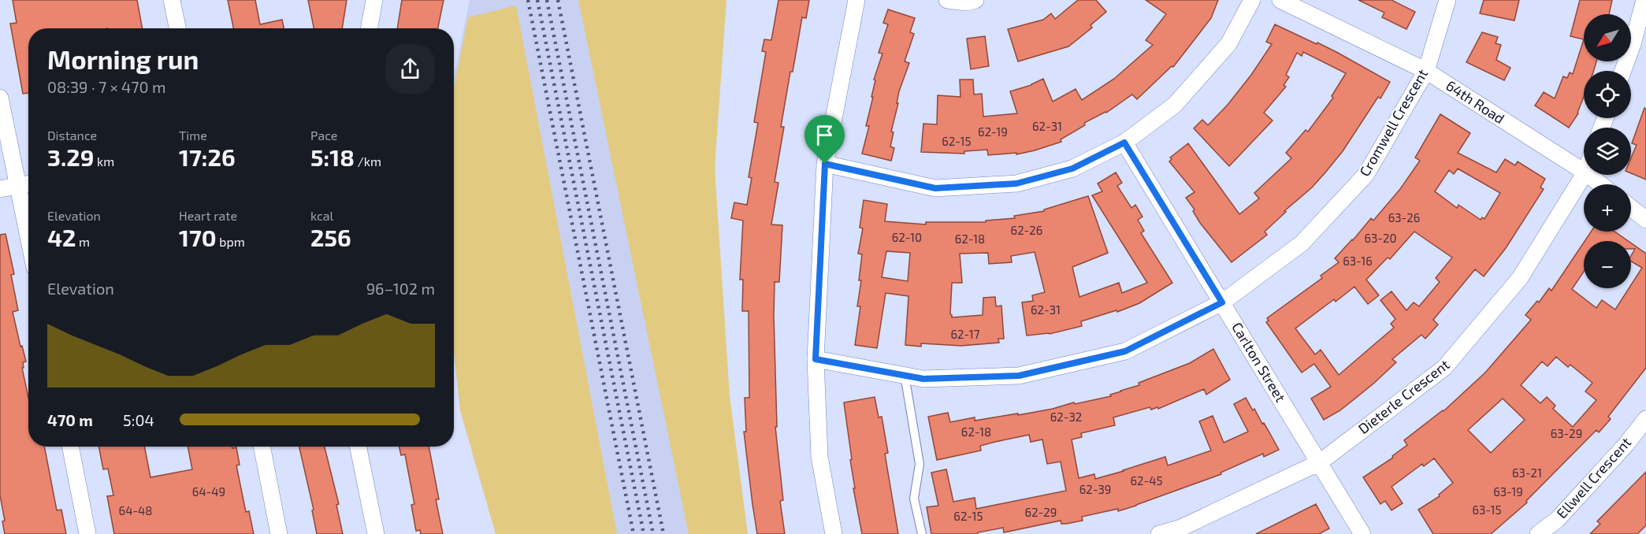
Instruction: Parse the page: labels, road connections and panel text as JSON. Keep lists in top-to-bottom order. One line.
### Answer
{"streets":{"street":["64th Road","Cromwell Crescent","Carlton Street","Dieterle Crescent","Ellwell Crescent"]},"crossings":[["64th Road","Cromwell Crescent"],["Cromwell Crescent","Carlton Street"],["Carlton Street","Dieterle Crescent"]],"house_numbers":["62-31","62-19","62-15","63-26","62-26","62-10","63-20","62-18","63-16","62-31","62-17","62-32","62-18","63-29","63-21","62-45","62-39","64-49","63-19","63-15","64-48","62-29","62-15"],"north":"bottom left","page":{"map_buttons":["+","−"],"heading":["Morning run","08:39 · 7 × 470 m"],"stats":[["Distance","3.29 km"],["Time","17:26"],["Pace","5:18 /km"],["Elevation","42 m"],["Heart rate","170 bpm"],["kcal","256"]],"chart":["Elevation","96–102 m"],"list":[{"name":"470 m","note":"5:04"}]}}
